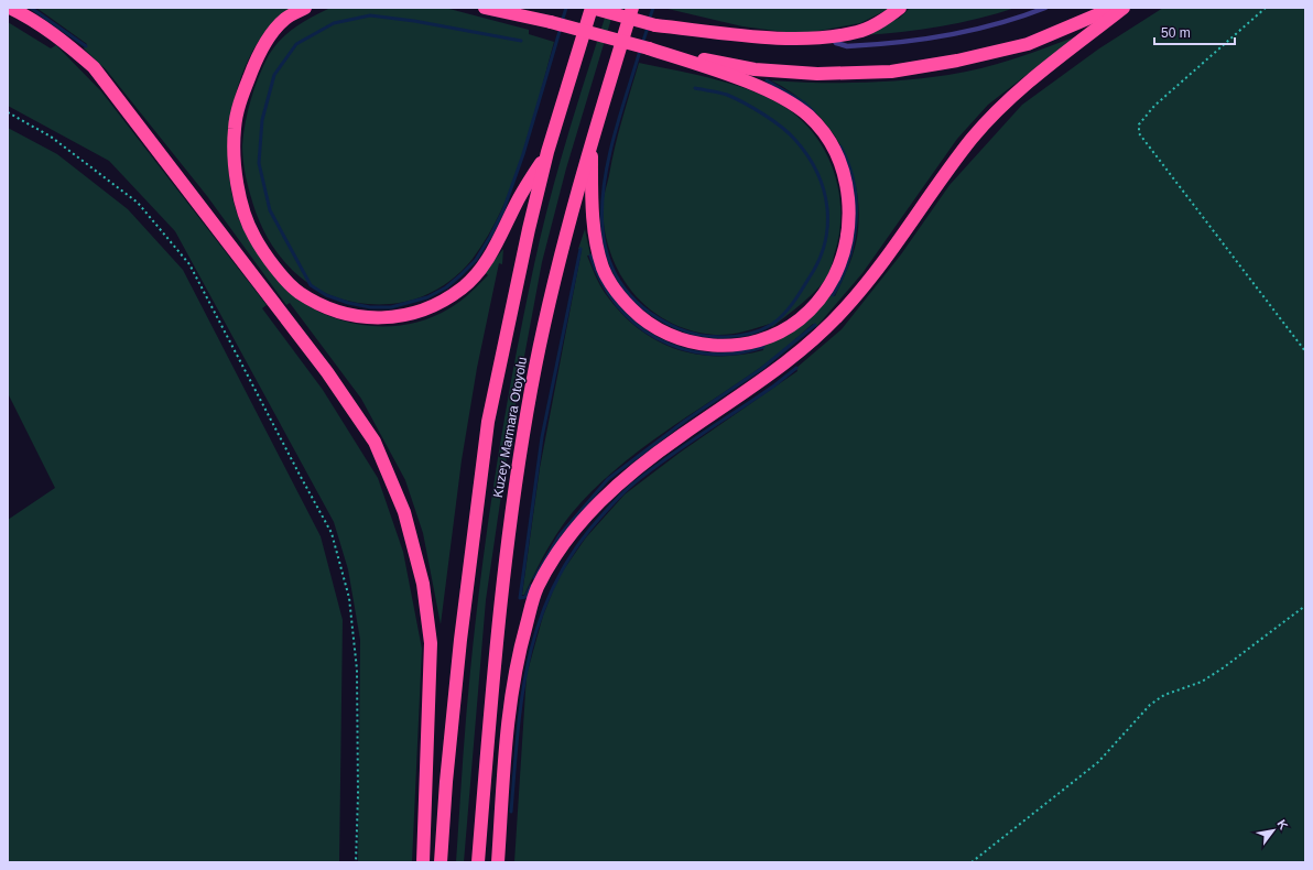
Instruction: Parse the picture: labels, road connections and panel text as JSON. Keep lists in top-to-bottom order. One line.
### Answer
{"streets":{"highway":["Kuzey Marmara Otoyolu"]},"scale_bar":"50 m","north":"top right"}
